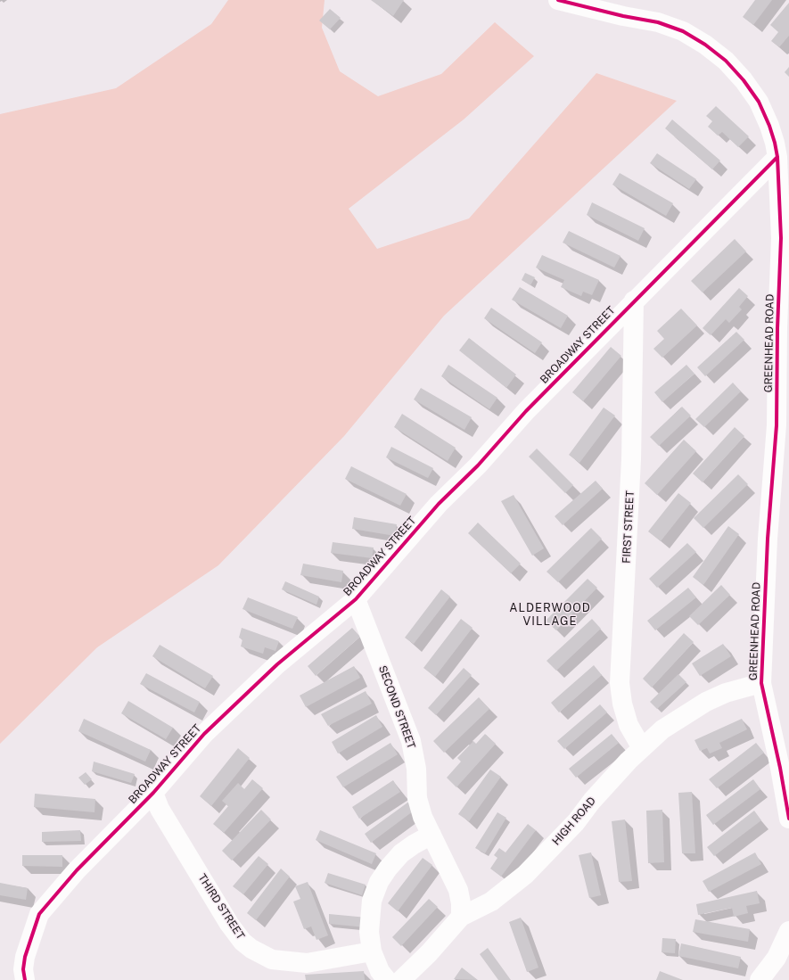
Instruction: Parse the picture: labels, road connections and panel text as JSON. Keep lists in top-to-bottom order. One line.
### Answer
{"streets":{"street":["GREENHEAD ROAD","BROADWAY STREET","FIRST STREET","SECOND STREET","HIGH ROAD","THIRD STREET"]},"crossings":[["GREENHEAD ROAD","BROADWAY STREET"],["GREENHEAD ROAD","HIGH ROAD"],["BROADWAY STREET","FIRST STREET"],["BROADWAY STREET","SECOND STREET"],["BROADWAY STREET","THIRD STREET"],["FIRST STREET","HIGH ROAD"],["SECOND STREET","HIGH ROAD"]],"districts":["ALDERWOOD VILLAGE"]}
